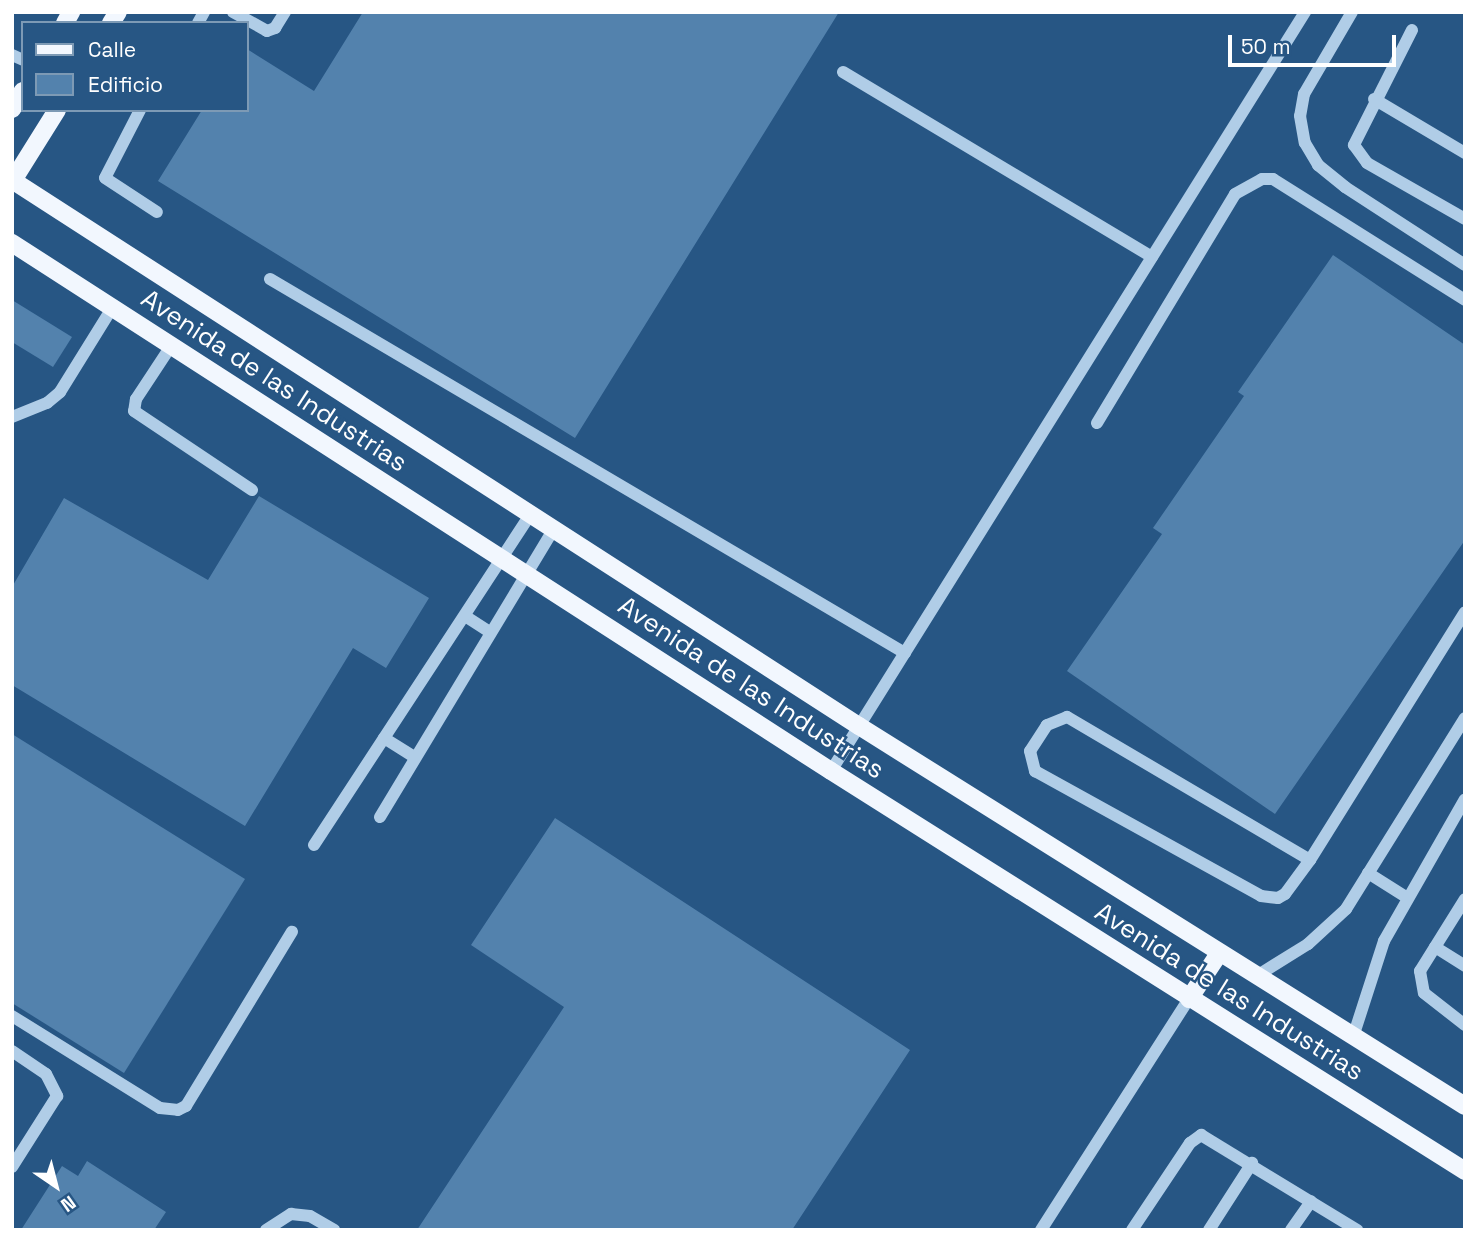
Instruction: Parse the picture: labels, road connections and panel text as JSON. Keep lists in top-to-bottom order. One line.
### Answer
{"streets":{"main road":["Avenida de las Industrias"]},"legend":["Calle","Edificio"],"scale_bar":"50 m","north":"bottom right"}
